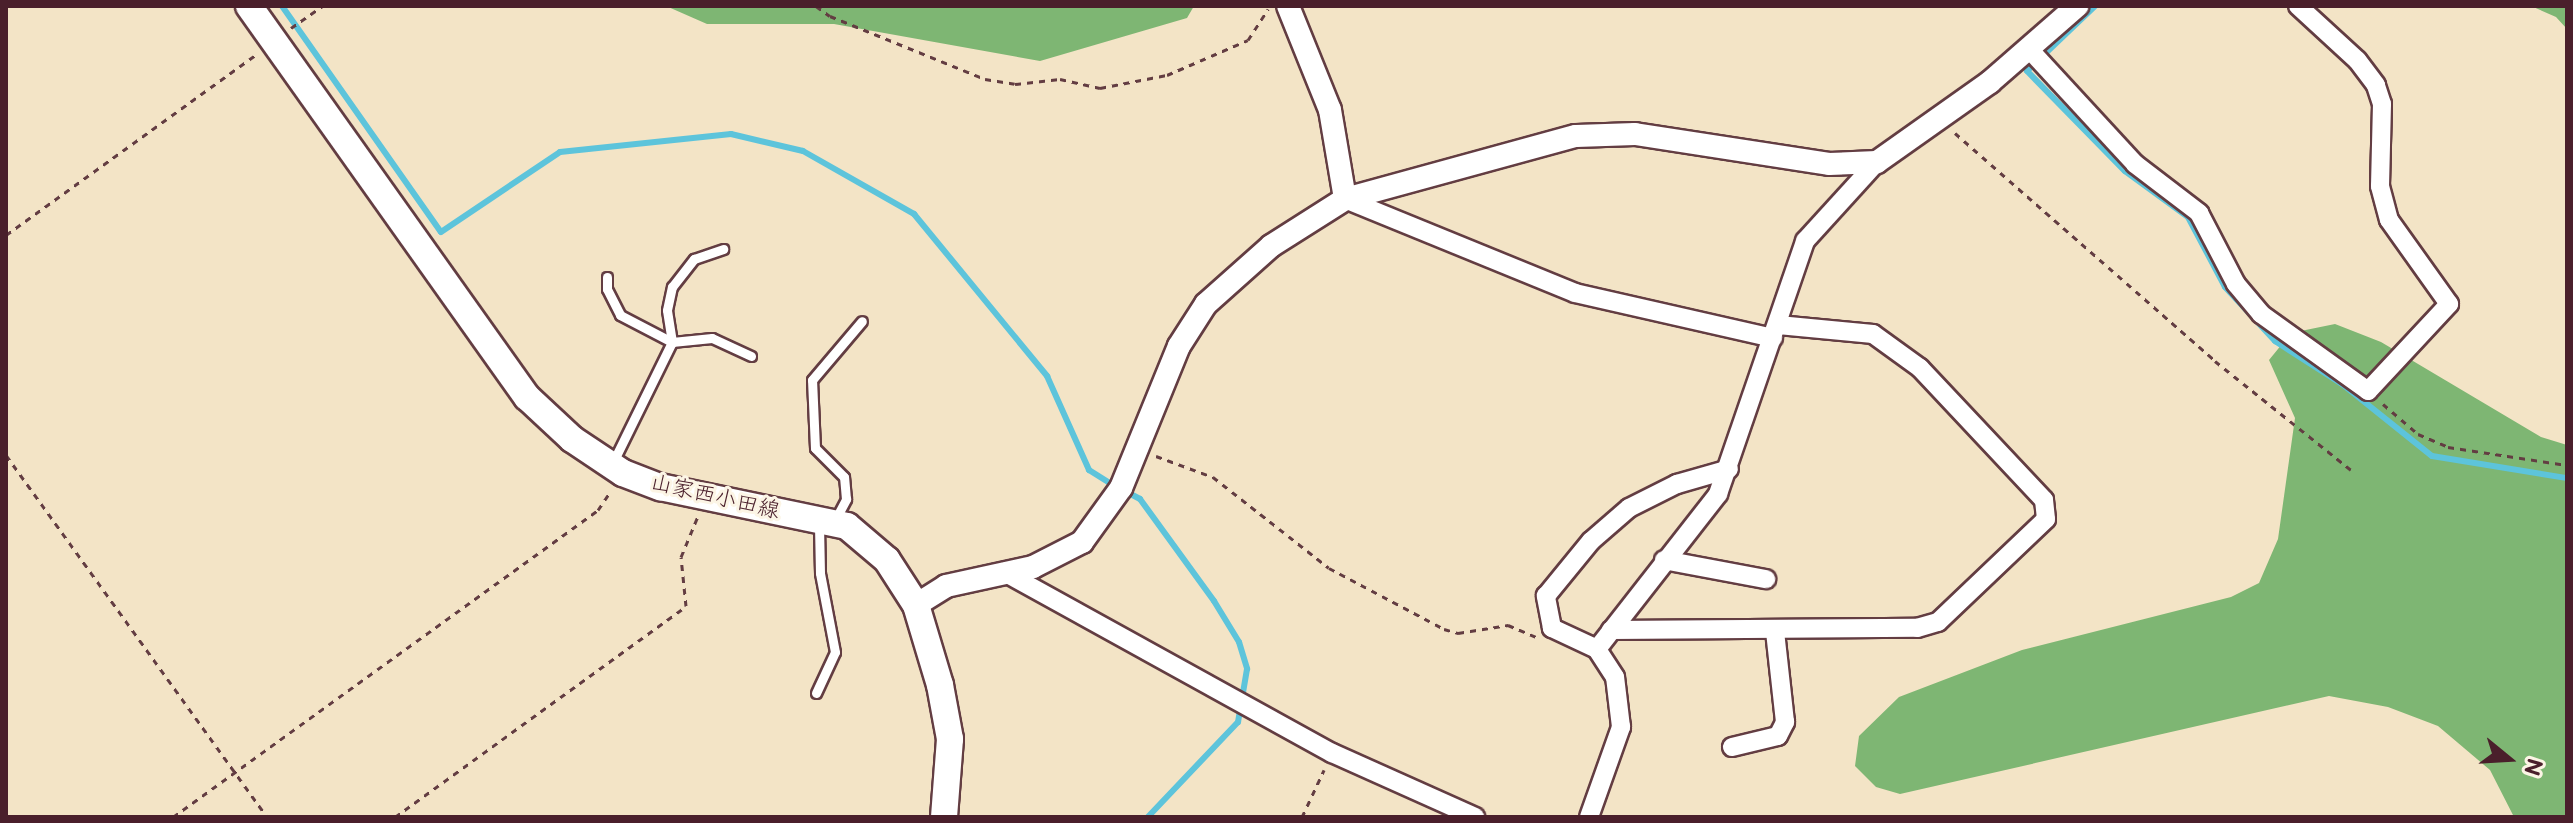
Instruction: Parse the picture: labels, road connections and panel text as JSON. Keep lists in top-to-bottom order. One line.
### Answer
{"streets":{"main road":["山家西小田線"]},"north":"right"}
